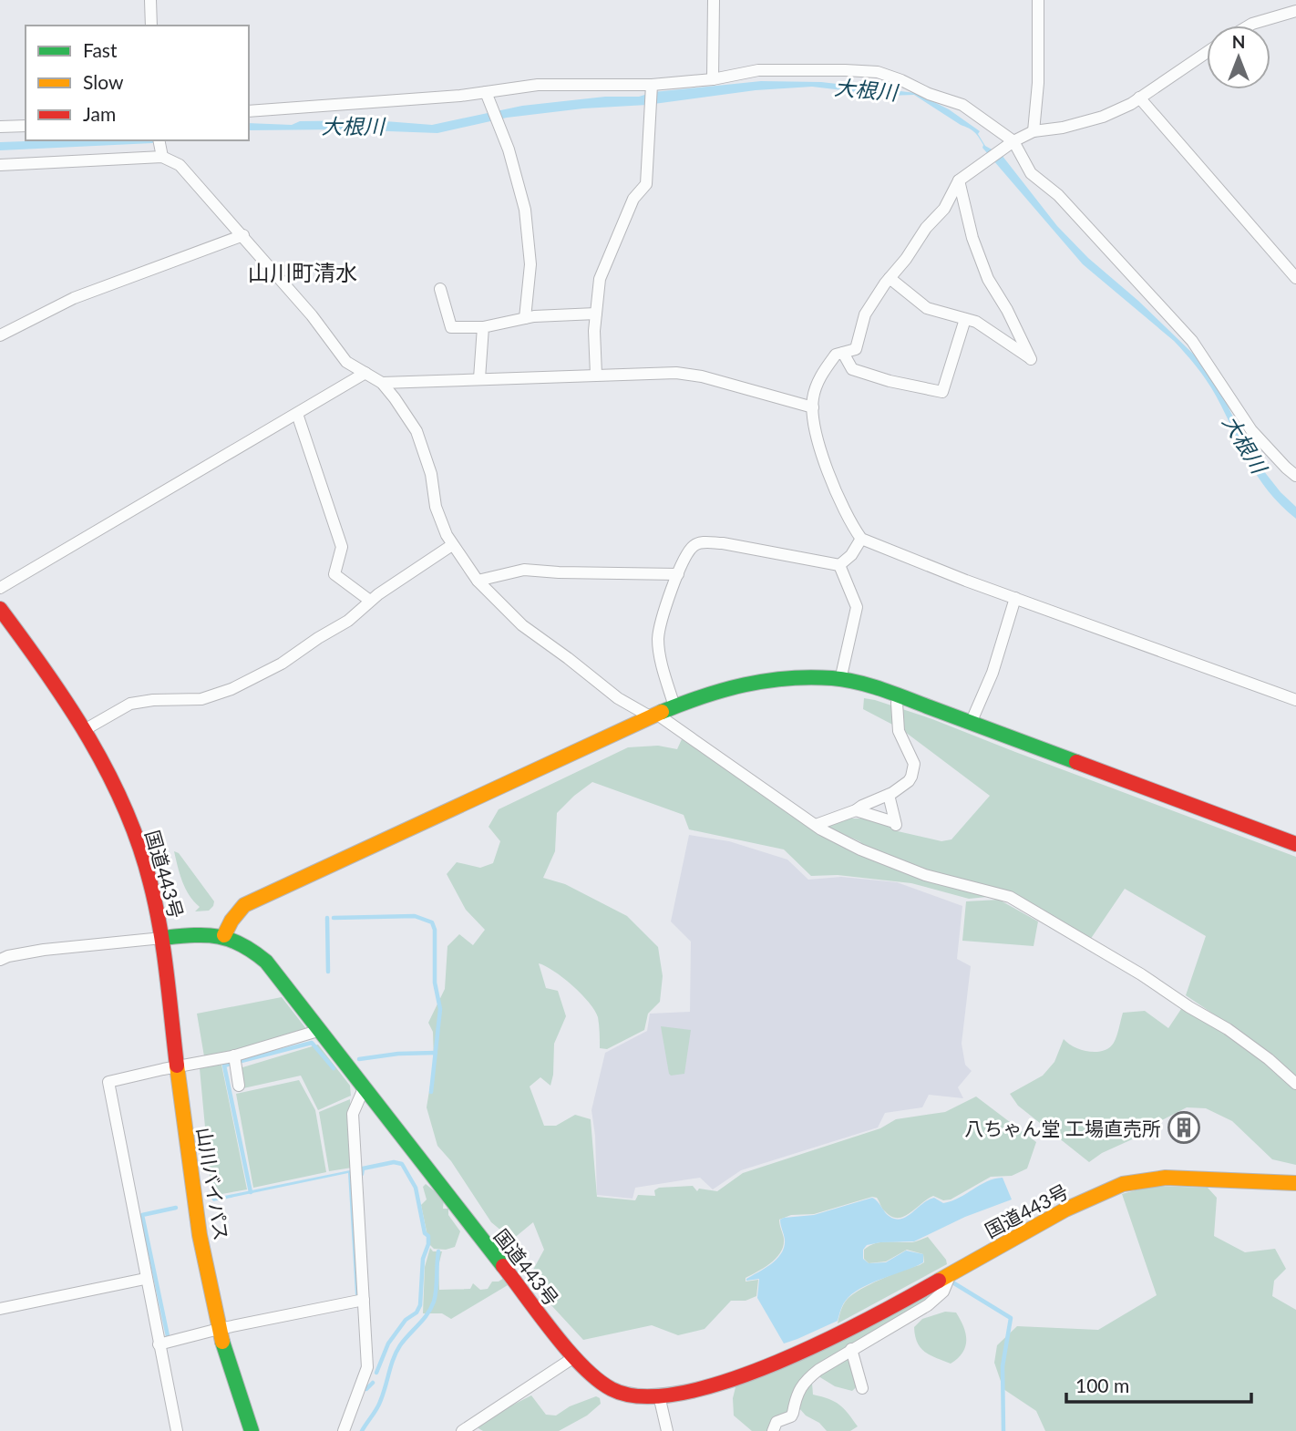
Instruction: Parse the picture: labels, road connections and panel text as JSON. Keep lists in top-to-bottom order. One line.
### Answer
{"streets":{"main road":["国道443号","山川バイパス"]},"crossings":[["国道443号","山川バイパス"]],"districts":["山川町清水"],"water":["大根川"],"places":{"building":["八ちゃん堂 工場直売所"]},"legend":["Fast","Slow","Jam"],"scale_bar":"100 m","north":"top"}
